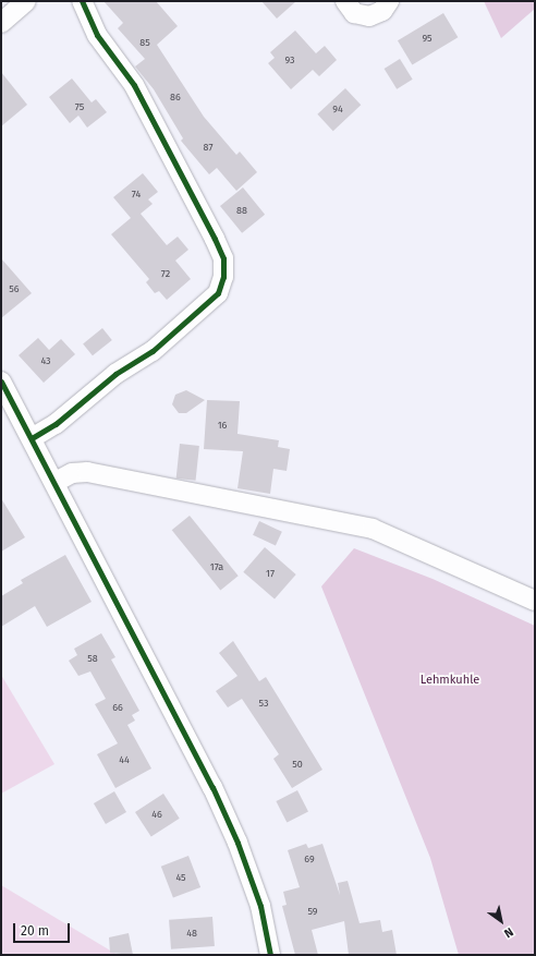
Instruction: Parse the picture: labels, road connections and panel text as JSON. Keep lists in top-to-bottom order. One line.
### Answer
{"parks":["Lehmkuhle"],"house_numbers":["95","85","93","86","75","94","87","74","88","72","56","43","16","17a","17","58","53","66","44","50","46","69","45","59","48"],"scale_bar":"20 m","north":"bottom right"}
